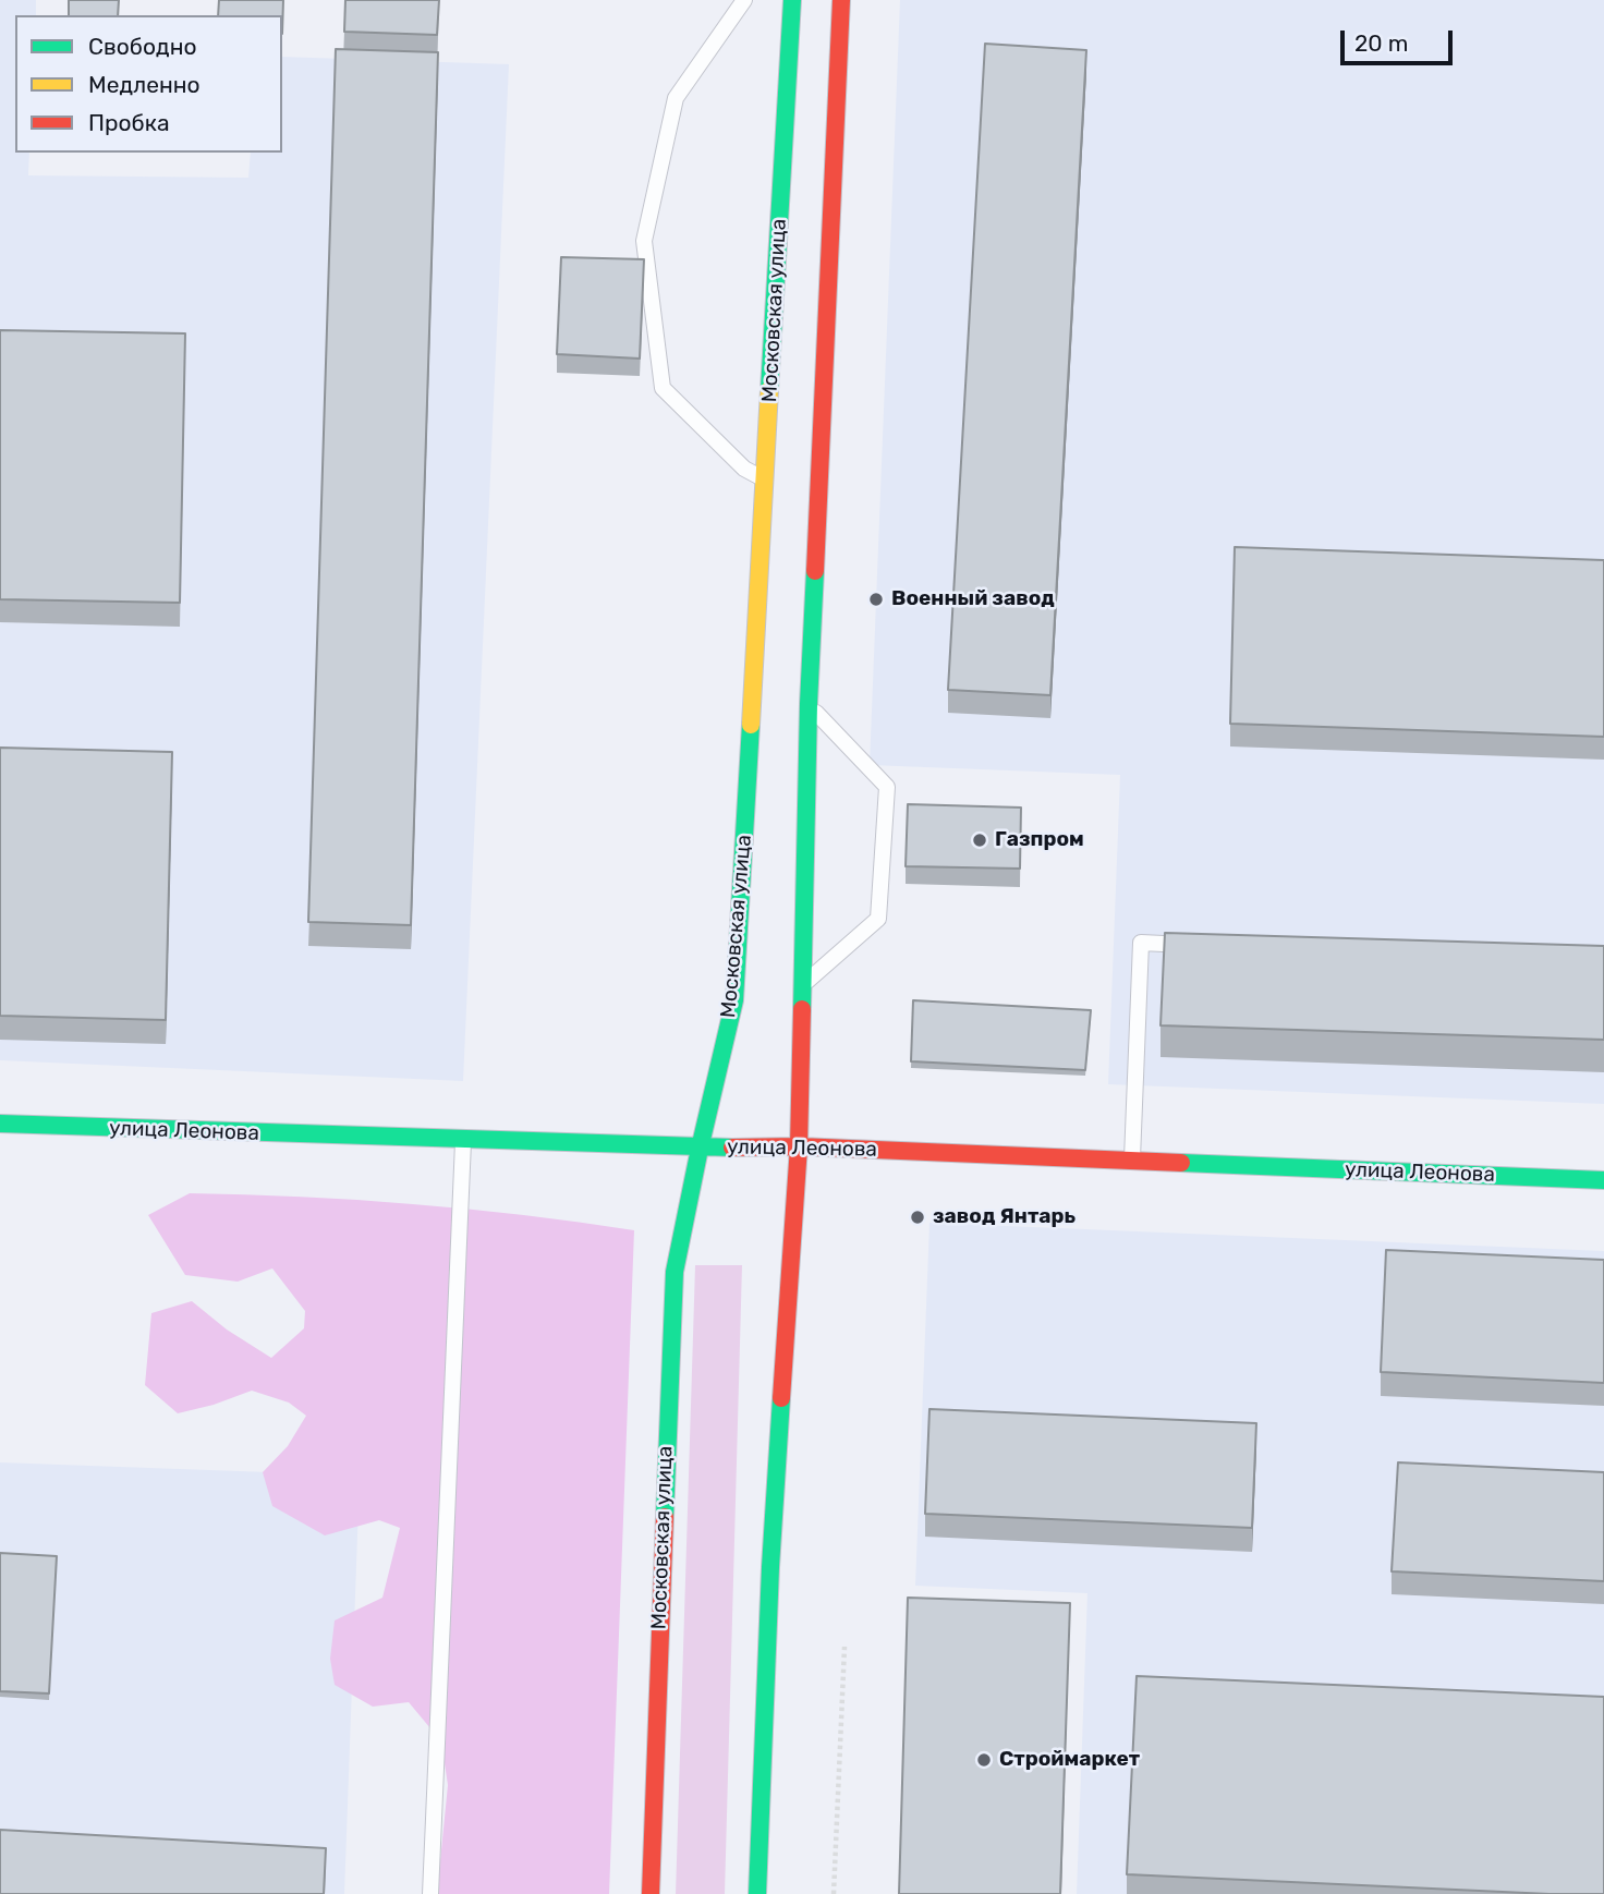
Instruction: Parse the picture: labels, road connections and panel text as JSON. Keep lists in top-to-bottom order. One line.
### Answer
{"streets":{"main road":["Московская улица","улица Леонова"]},"crossings":[["Московская улица","улица Леонова"]],"places":["Военный завод","Газпром","завод Янтарь","Строймаркет"],"legend":["Свободно","Медленно","Пробка"],"scale_bar":"20 m"}
